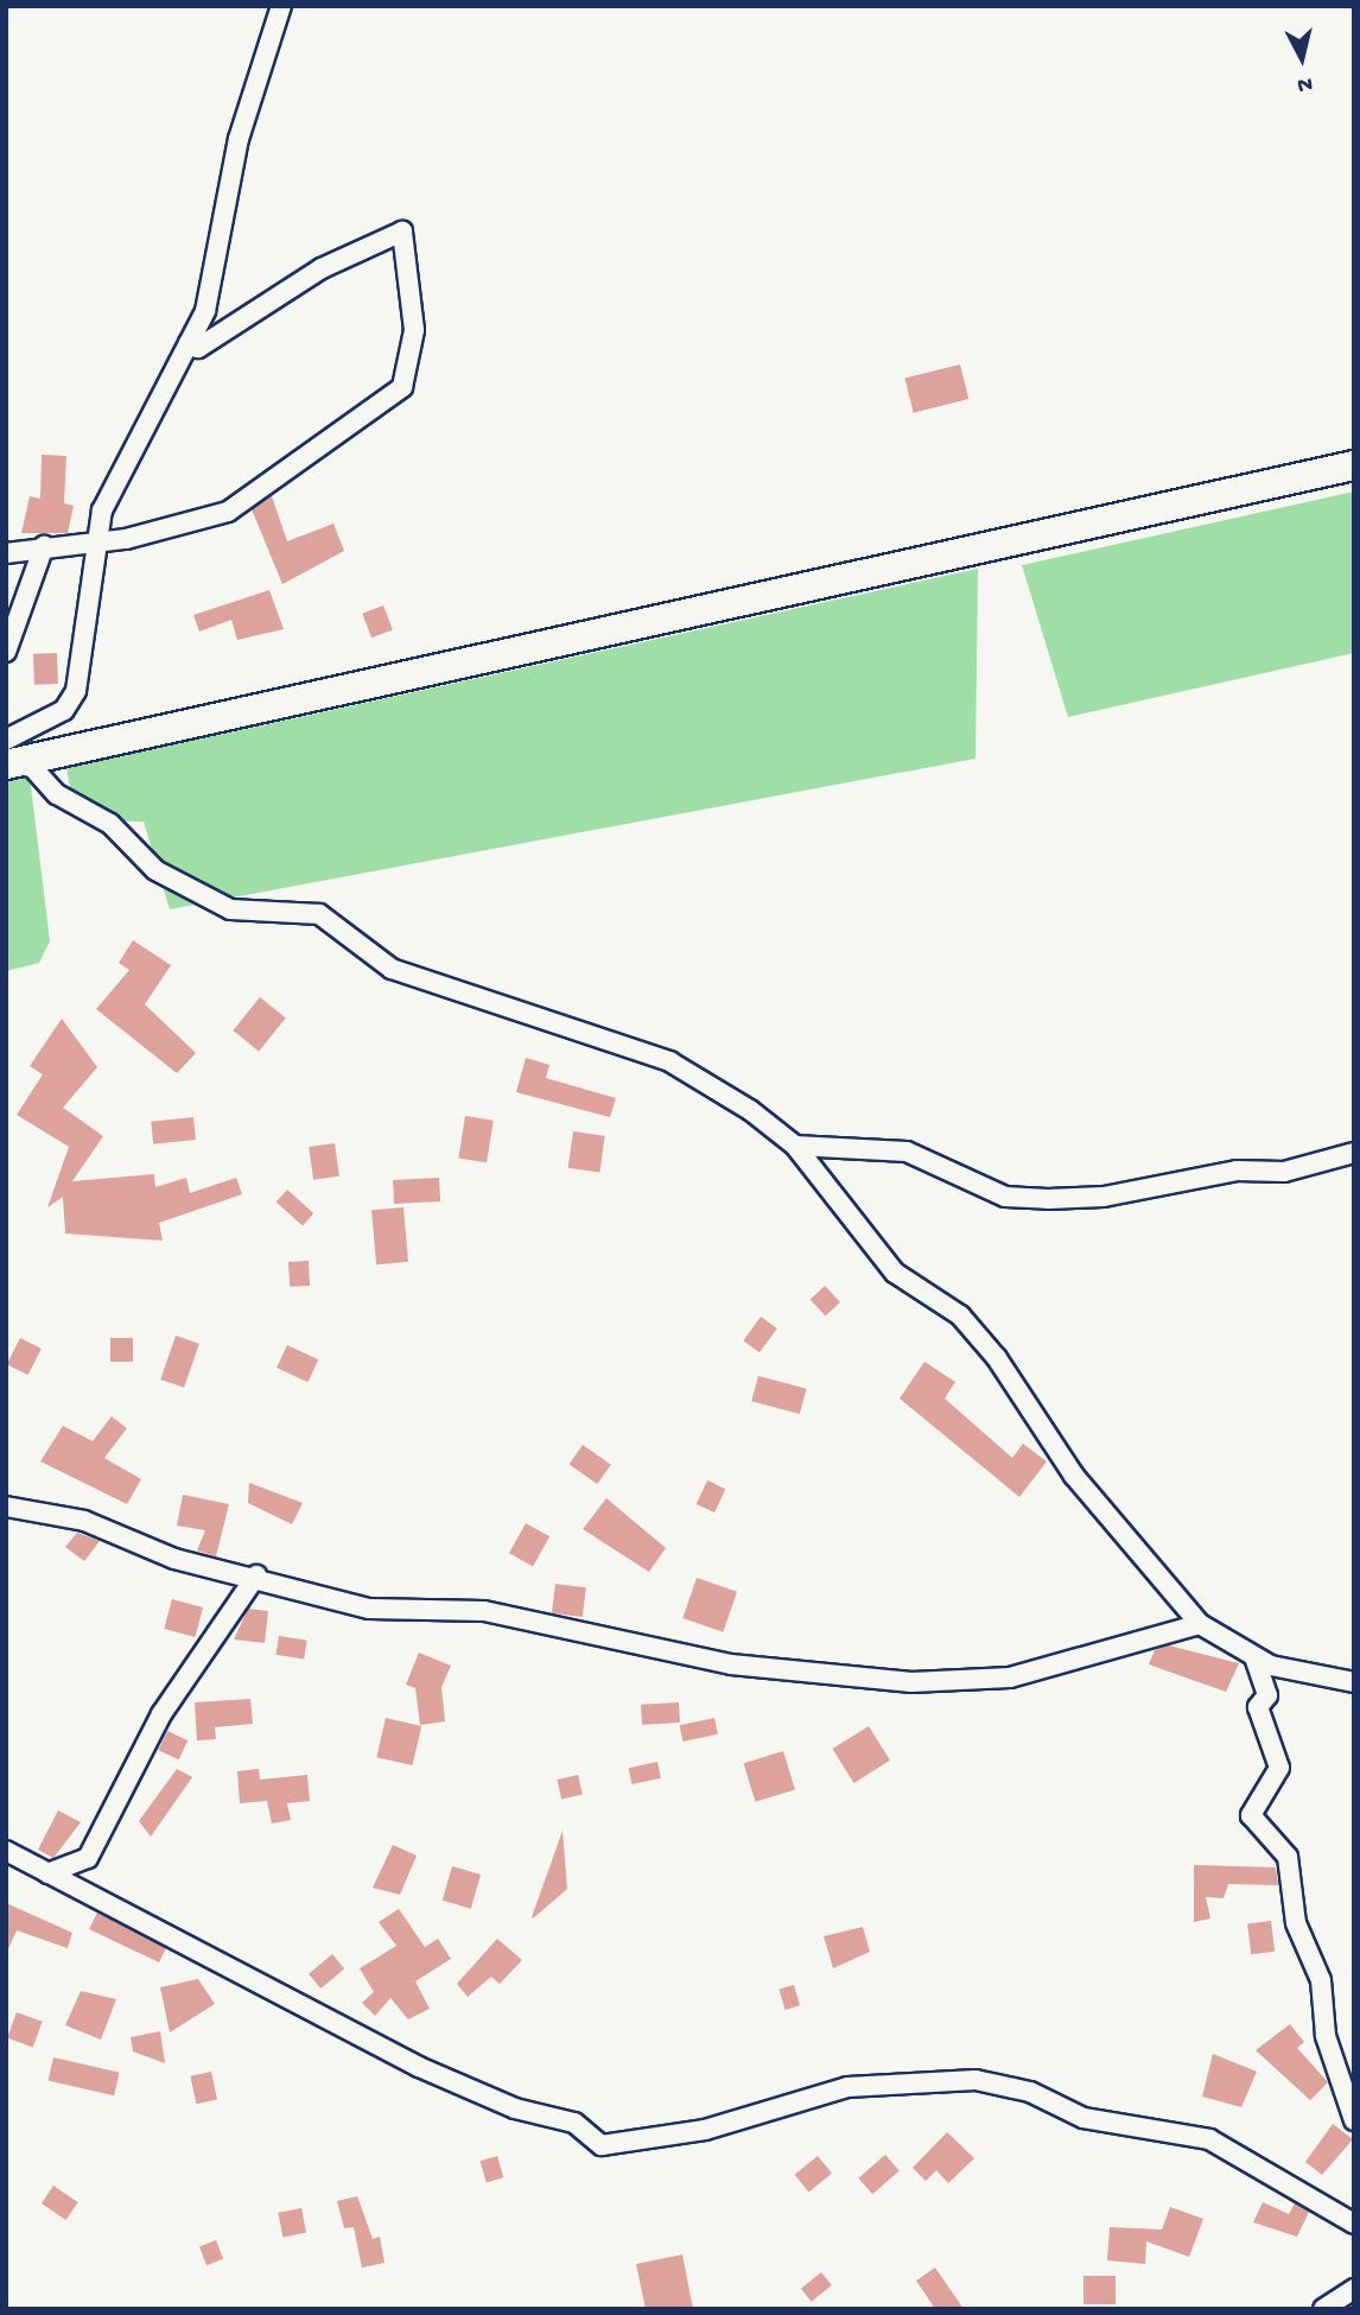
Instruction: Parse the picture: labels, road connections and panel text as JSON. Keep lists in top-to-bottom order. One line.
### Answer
{"north":"bottom"}
